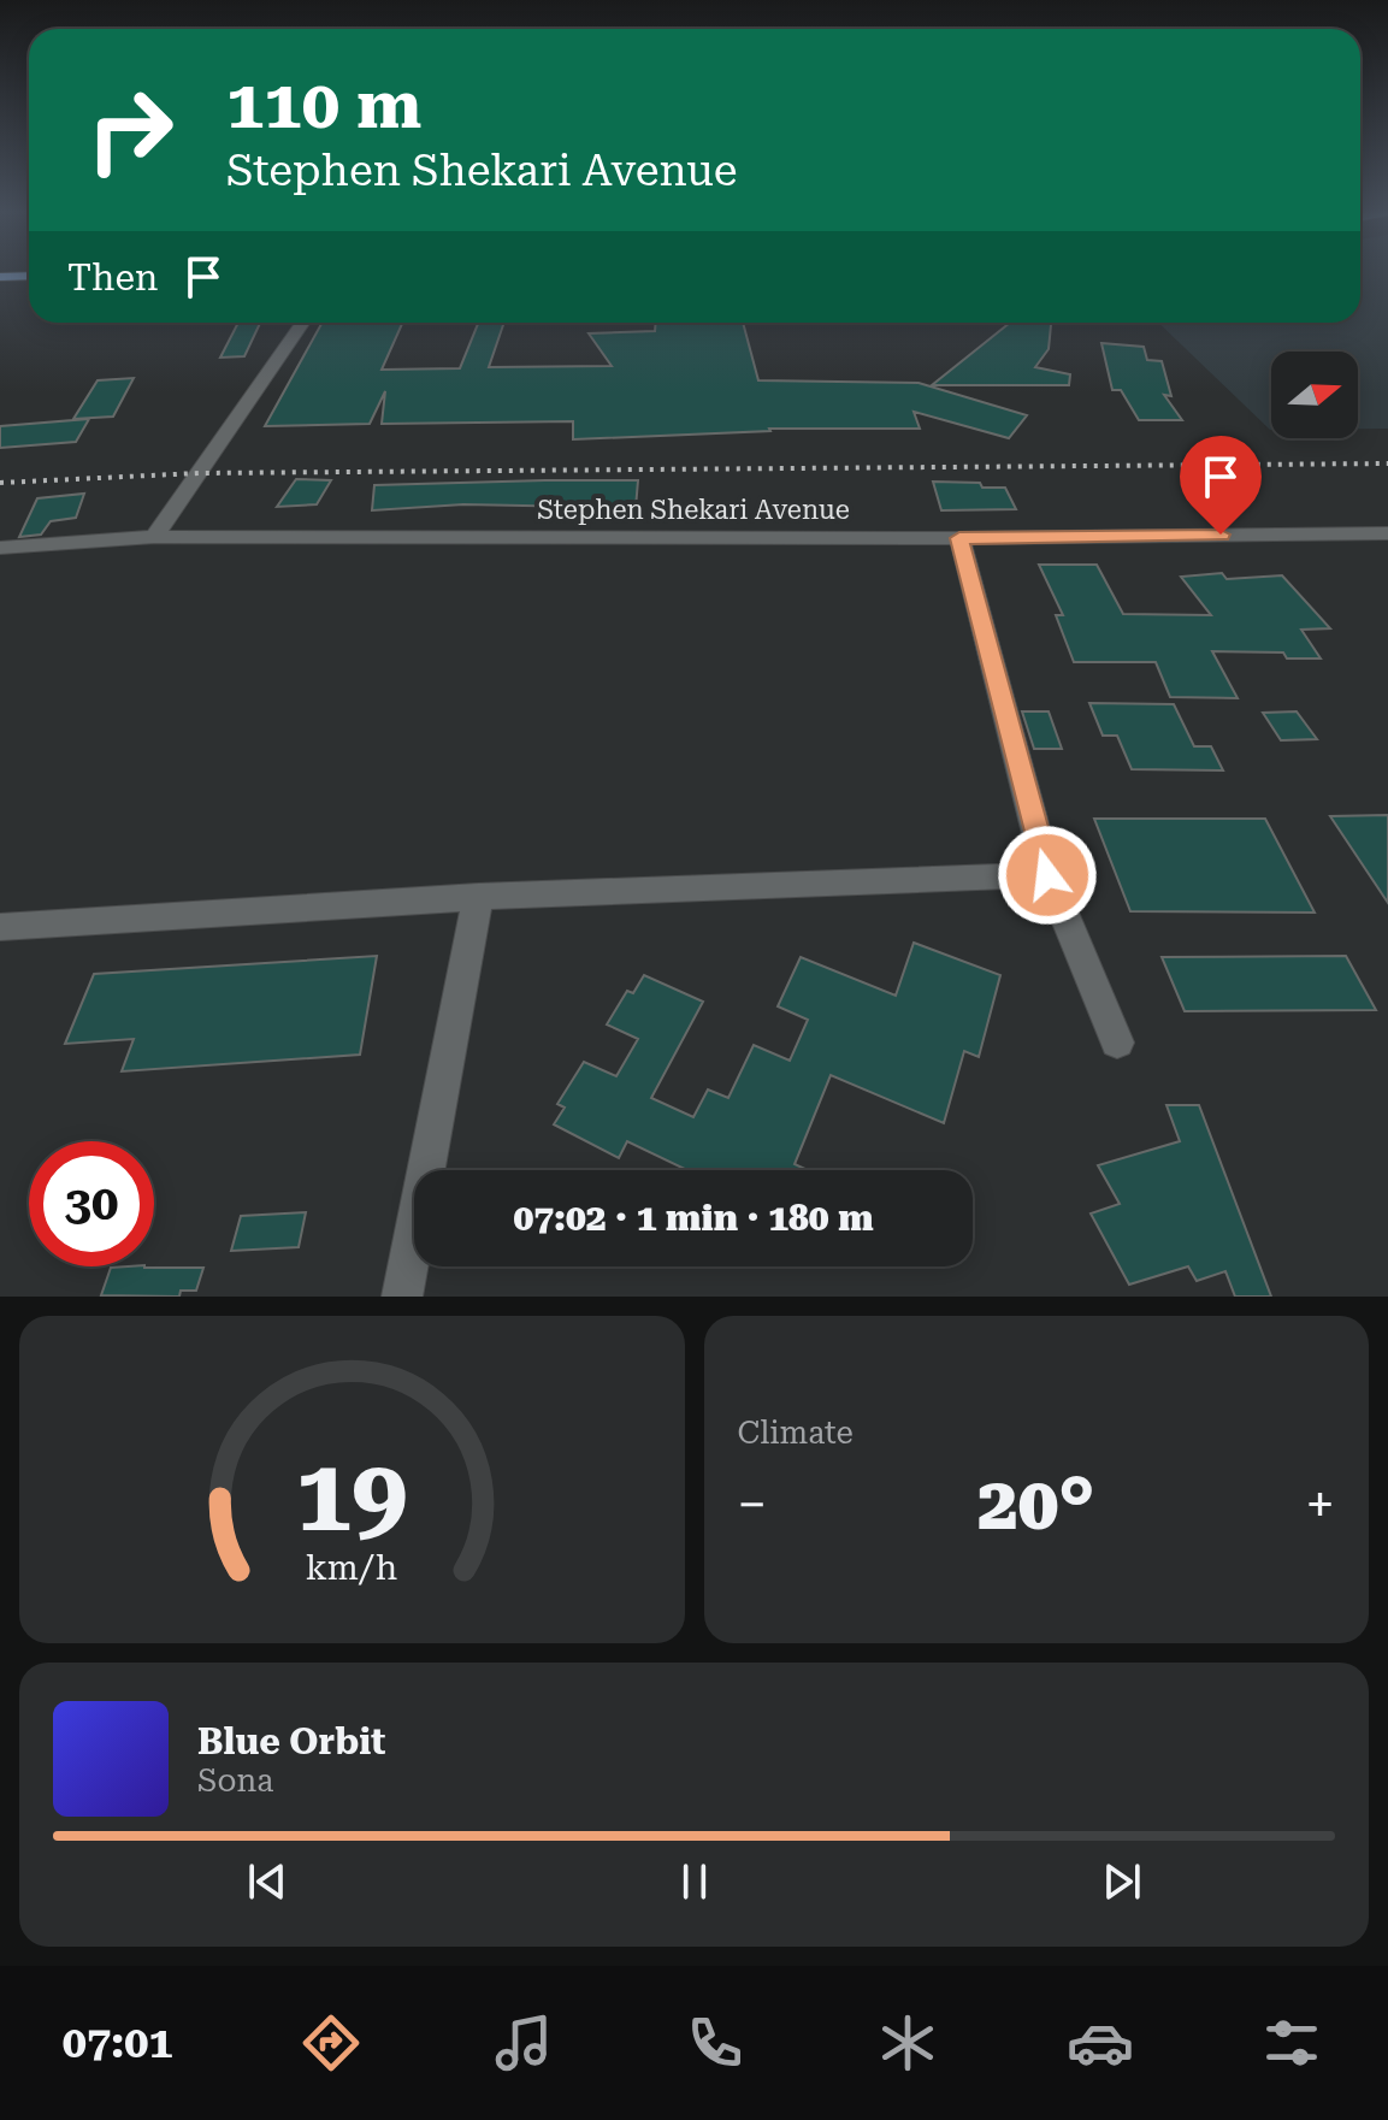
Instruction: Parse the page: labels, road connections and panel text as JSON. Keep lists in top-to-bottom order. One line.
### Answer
{"streets":{"street":["Stephen Shekari Avenue"]},"north":"right","page":{"turn":["110 m","Stephen Shekari Avenue"],"then":"Then","limit":"30","trip":"07:02 · 1 min · 180 m","tile":"Climate","heat":["−","20°","+"],"song":["Blue Orbit","Sona"],"tabs":"07:01","gauge":["19","km/h"]}}
